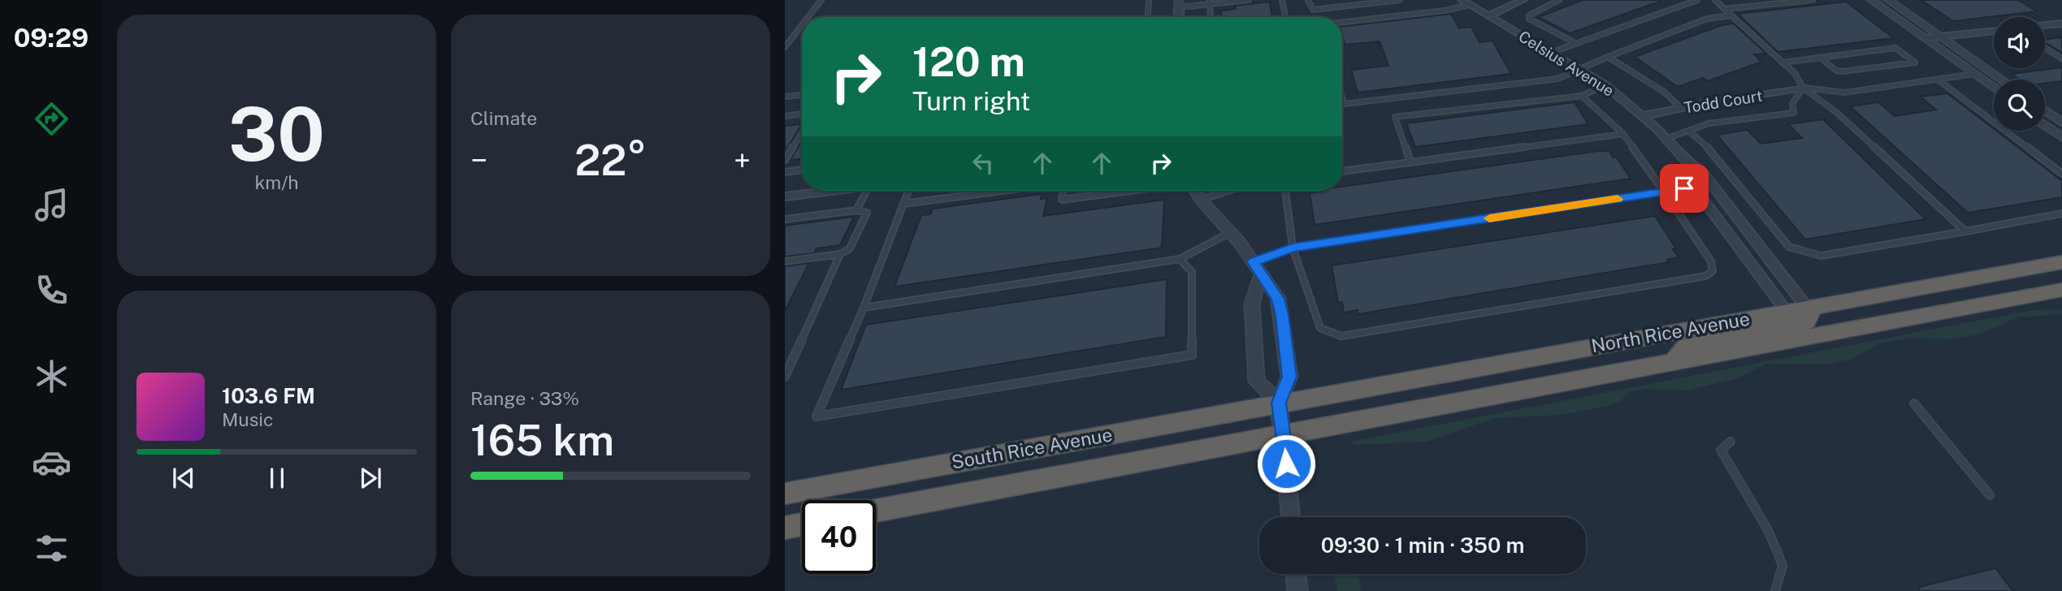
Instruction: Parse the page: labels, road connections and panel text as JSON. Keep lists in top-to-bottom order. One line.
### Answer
{"streets":{"highway":["North Rice Avenue","South Rice Avenue"],"street":["Celsius Avenue","Todd Court"]},"crossings":[["Celsius Avenue","Todd Court"],["Celsius Avenue","North Rice Avenue"],["North Rice Avenue","South Rice Avenue"]],"page":{"tabs":"09:29","tile":[["30","km/h"],"Climate",["Range · 33%","165 km"]],"turn":["120 m","Turn right"],"heat":["−","22°","+"],"song":["103.6 FM","Music"],"limit":"40","trip":"09:30 · 1 min · 350 m"}}
